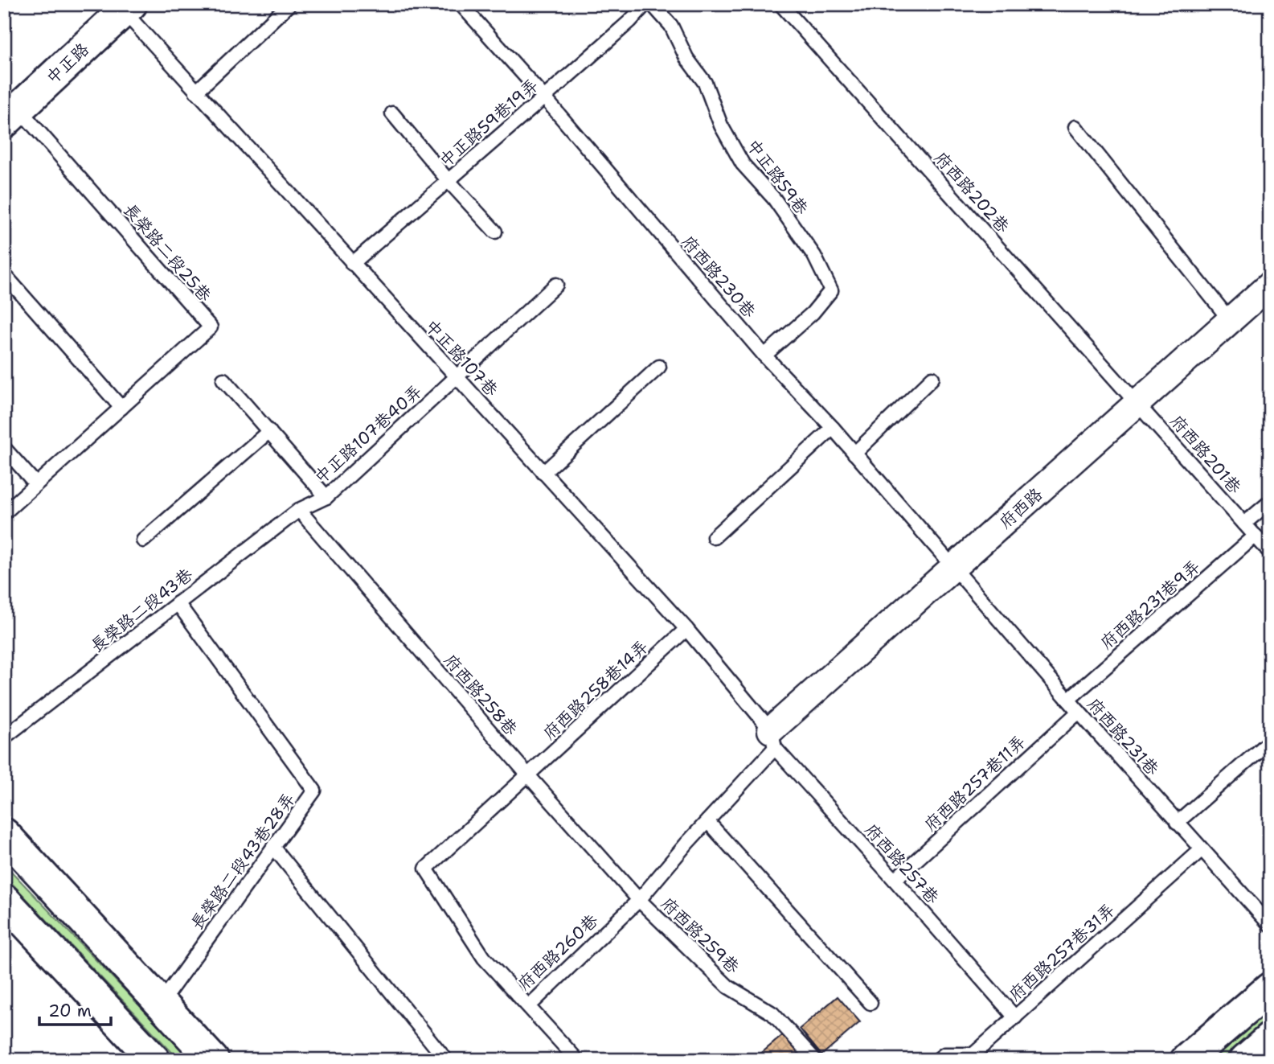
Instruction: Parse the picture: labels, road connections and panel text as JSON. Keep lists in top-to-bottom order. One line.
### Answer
{"streets":{"main road":["中正路"],"street":["府西路"],"lane":["中正路59巷19弄","中正路59巷","府西路202巷","長榮路二段25巷","府西路230巷","中正路107巷","中正路107巷40弄","府西路201巷","府西路231巷9弄","長榮路二段43巷","府西路258巷14弄","府西路258巷","府西路231巷","府西路257巷11弄","長榮路二段43巷28弄","府西路257巷","府西路259巷","府西路260巷","府西路257巷31弄"]},"crossings":[["中正路","長榮路二段25巷"],["中正路","中正路107巷"],["中正路59巷19弄","府西路230巷"],["中正路59巷19弄","中正路107巷"],["中正路59巷","府西路230巷"],["府西路202巷","府西路201巷"],["府西路202巷","府西路"],["府西路230巷","府西路"],["府西路230巷","府西路231巷"],["中正路107巷","中正路107巷40弄"],["中正路107巷","府西路"],["中正路107巷","府西路258巷14弄"],["中正路107巷","府西路257巷"],["中正路107巷","府西路260巷"],["中正路107巷40弄","長榮路二段43巷"],["中正路107巷40弄","府西路258巷"],["府西路201巷","府西路"],["府西路201巷","府西路231巷9弄"],["府西路","府西路231巷"],["府西路","府西路257巷"],["府西路","府西路260巷"],["府西路231巷9弄","府西路231巷"],["長榮路二段43巷","府西路258巷"],["長榮路二段43巷","長榮路二段43巷28弄"],["府西路258巷14弄","府西路258巷"],["府西路258巷14弄","府西路260巷"],["府西路258巷","府西路259巷"],["府西路258巷","府西路260巷"],["府西路231巷","府西路257巷11弄"],["府西路231巷","府西路257巷31弄"],["府西路257巷11弄","府西路257巷"],["府西路257巷","府西路260巷"],["府西路257巷","府西路257巷31弄"],["府西路259巷","府西路260巷"]],"scale_bar":"20 m"}
